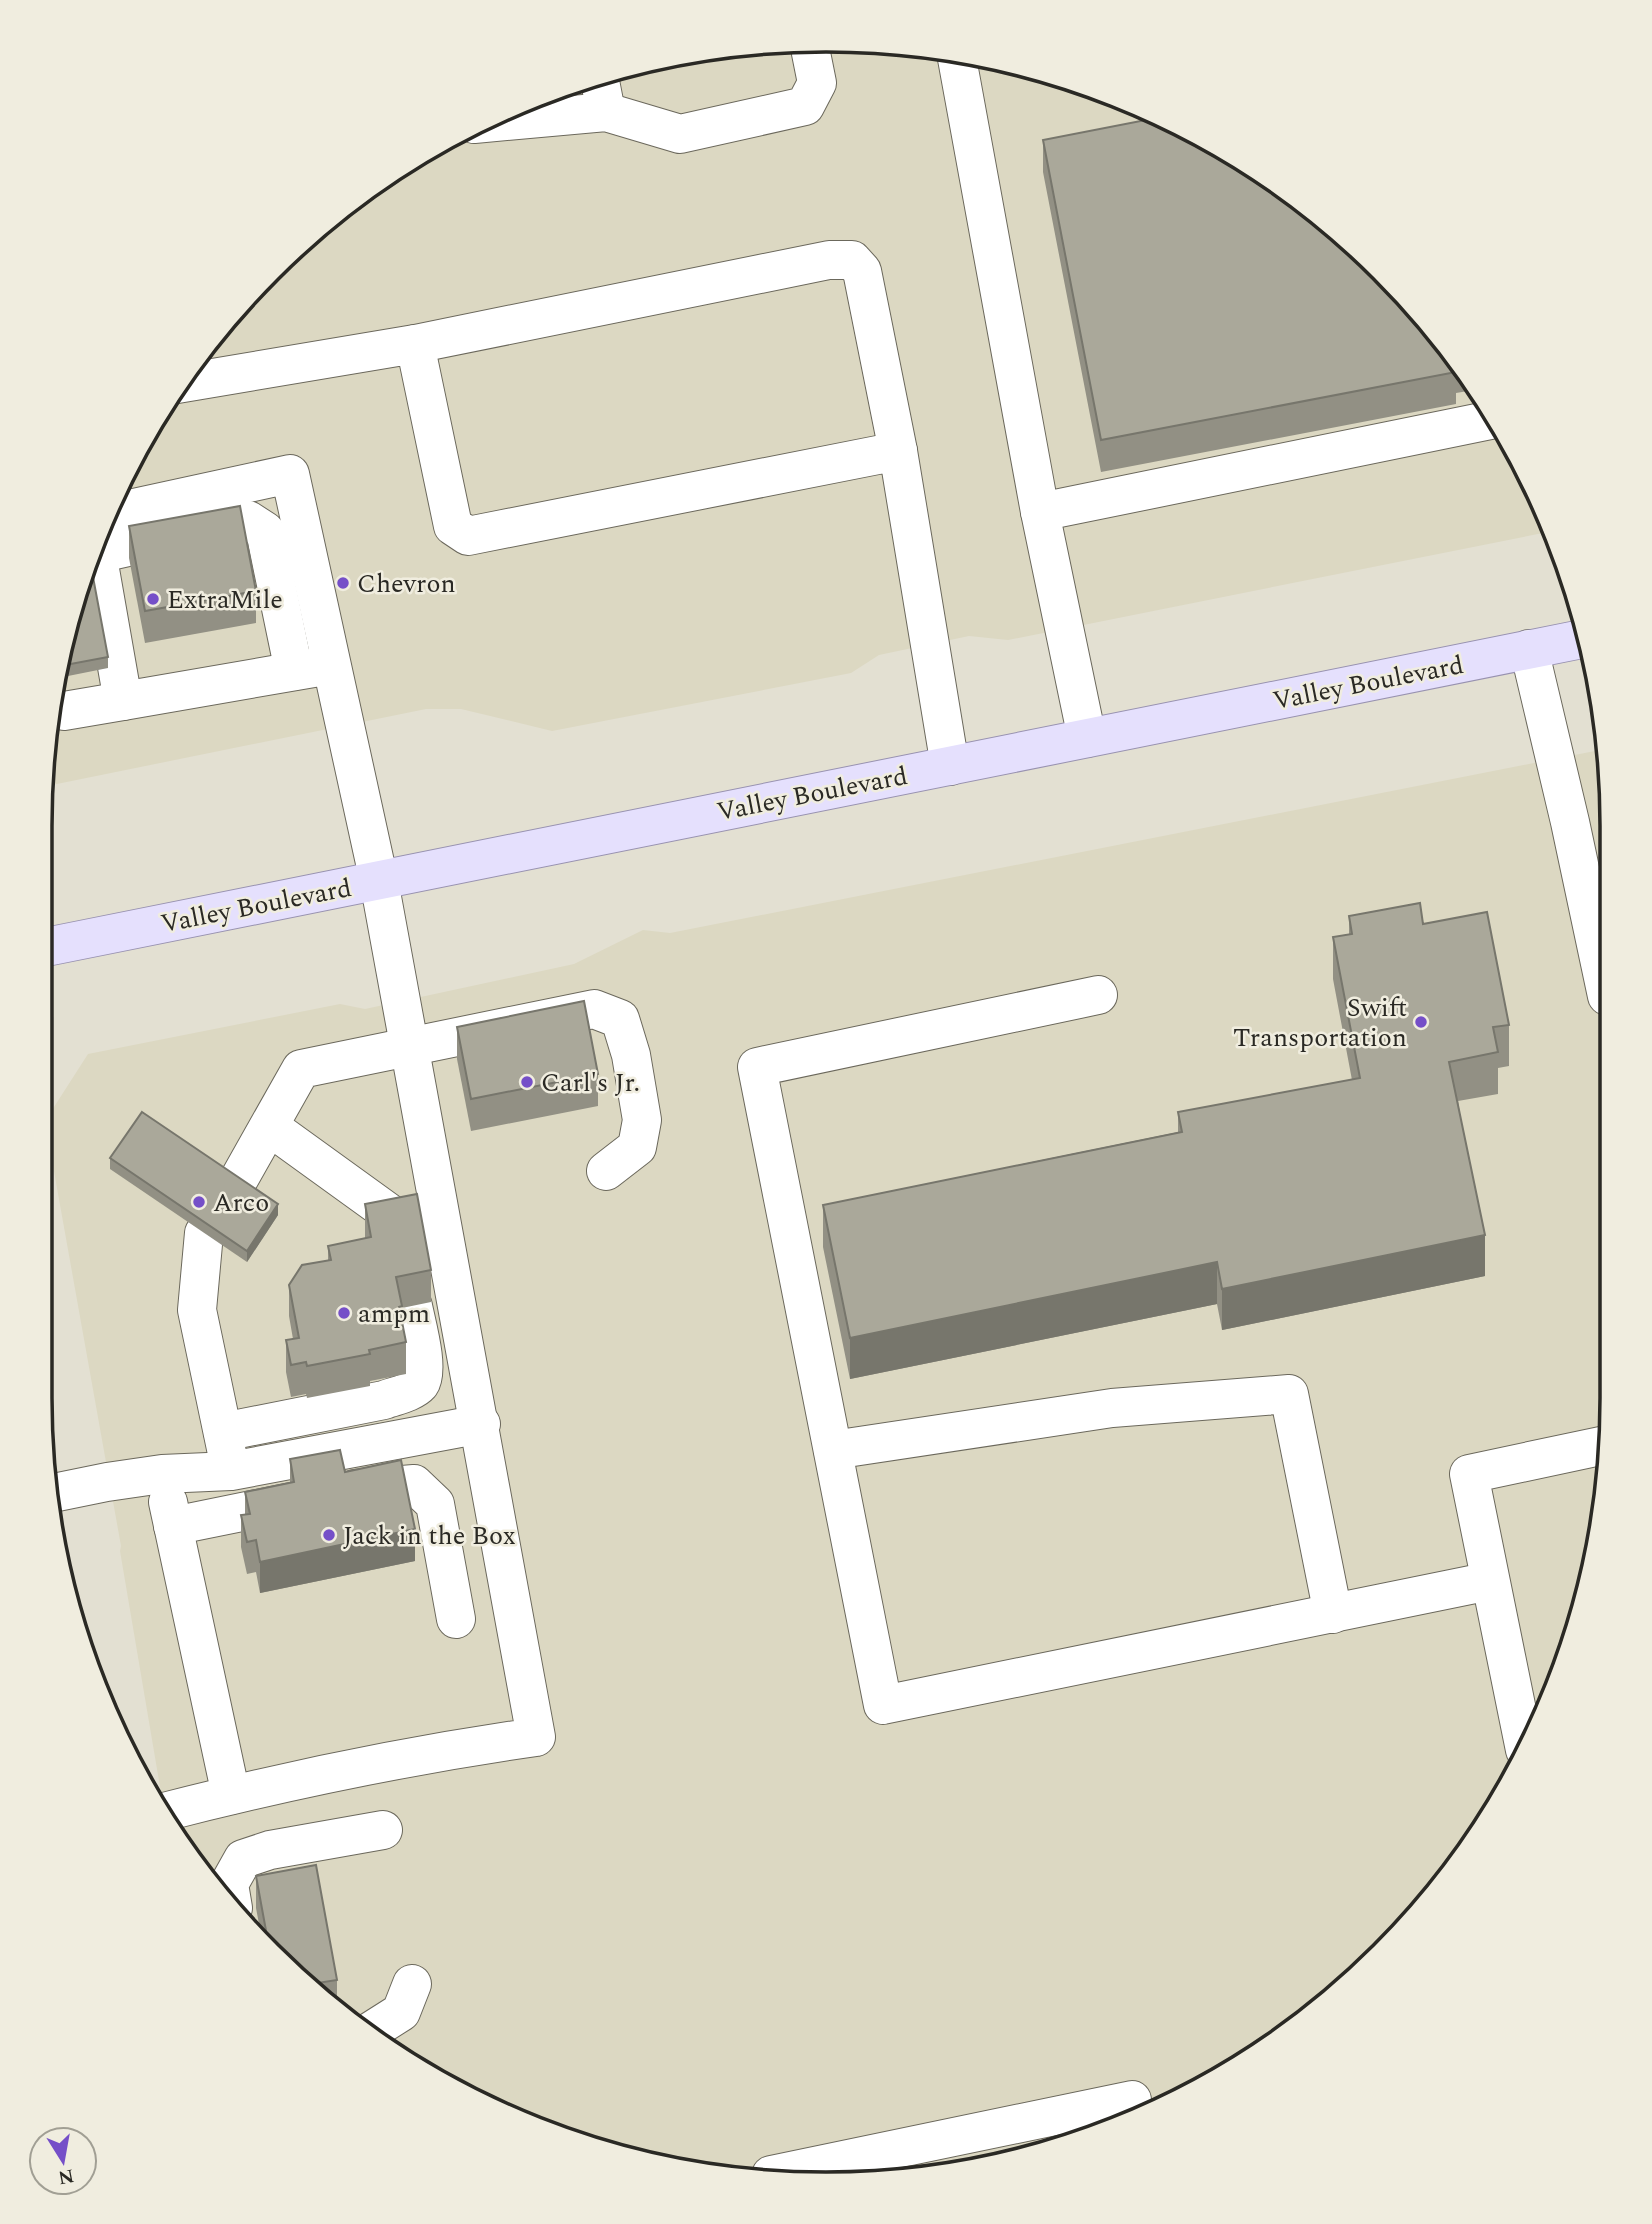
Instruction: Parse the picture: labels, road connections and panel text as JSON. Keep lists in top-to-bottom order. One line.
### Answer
{"streets":{"main road":["Valley Boulevard"]},"places":["Chevron","ExtraMile","Swift Transportation","Carl's Jr.","Arco","ampm","Jack in the Box"],"north":"bottom"}
